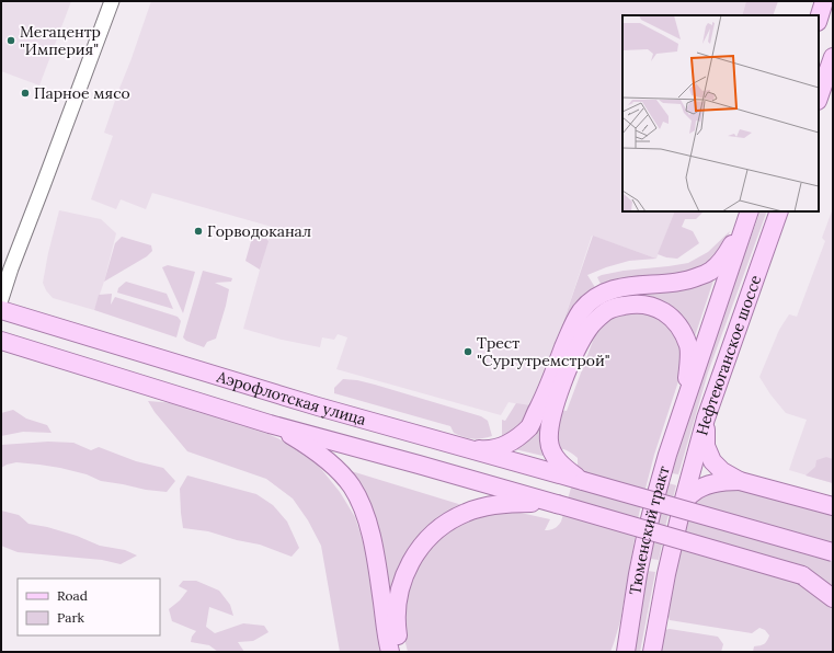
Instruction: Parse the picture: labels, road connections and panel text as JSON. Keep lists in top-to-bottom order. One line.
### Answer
{"streets":{"main road":["Нефтеюганское шоссе","Аэрофлотская улица","Тюменский тракт"]},"crossings":[["Нефтеюганское шоссе","Тюменский тракт"]],"places":["Мегацентр \"Империя\"","Парное мясо","Горводоканал","Трест \"Сургутремстрой\""],"legend":["Road","Park"]}
